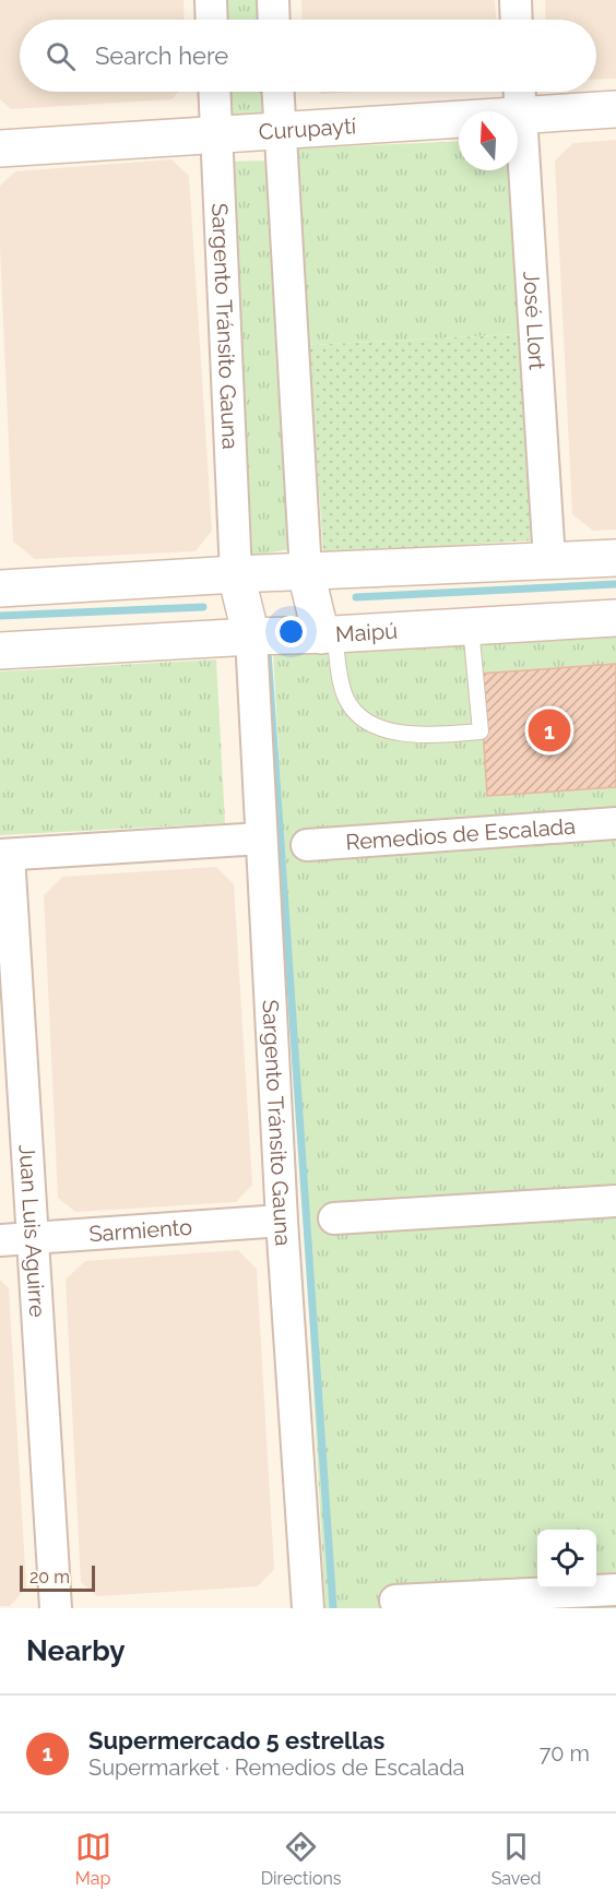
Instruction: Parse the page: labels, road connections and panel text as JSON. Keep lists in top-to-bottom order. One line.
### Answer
{"streets":{"street":["Curupaytí","José Llort","Sargento Tránsito Gauna","Maipú","Remedios de Escalada","Sarmiento","Juan Luis Aguirre"]},"crossings":[["Curupaytí","José Llort"],["Curupaytí","Sargento Tránsito Gauna"],["Sargento Tránsito Gauna","Maipú"],["Sargento Tránsito Gauna","Sarmiento"],["Sarmiento","Juan Luis Aguirre"]],"scale_bar":"20 m","north":"top","page":{"search":"Search here","pins":"1","scale":"20 m","heading":"Nearby","list":[{"mark":"1","name":"Supermercado 5 estrellas","note":"Supermarket · Remedios de Escalada","value":"70 m"}],"nav":["Map","Directions","Saved"]}}
